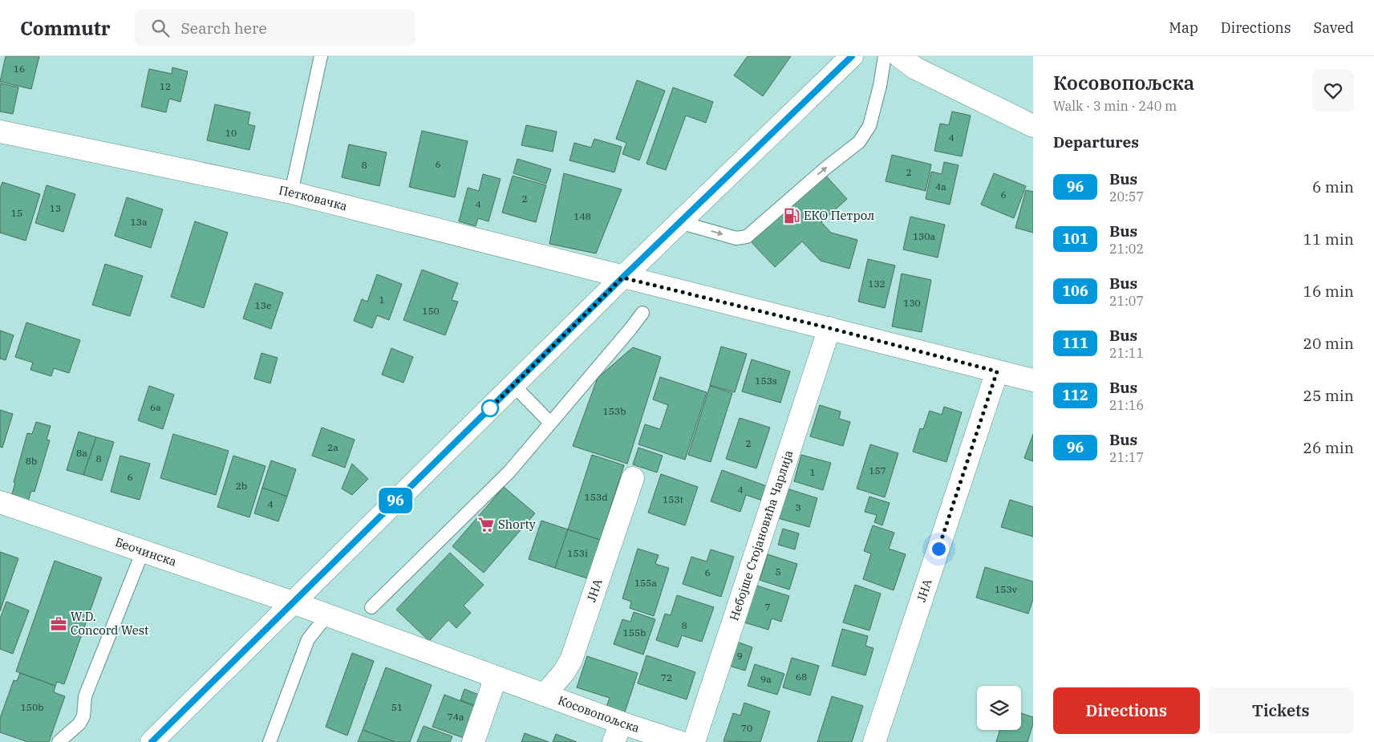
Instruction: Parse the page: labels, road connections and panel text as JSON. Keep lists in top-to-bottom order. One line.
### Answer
{"streets":{"street":["Петковачка","Небојше Стојановића Чарлија","Беочинска","ЈНА","Косовопољска"]},"crossings":[["Беочинска","Косовопољска"],["ЈНА","Косовопољска"]],"places":{"fuel station":["ЕКО Петрол"],"supermarket":["Shorty"],"office":["W.D. Concord West"]},"lines":["bus line 96"],"house_numbers":["16","12","10","4","6","8","2","4a","6","2","4","13","15","148","13a","130a","132","1","130","13e","150","153s","6a","153b","2","2a","8a","8","8b","157","1","6","2b","4","153d","153t","4","3","153i","5","6","155a","153v","7","8","155b","9","68","72","9a","150b","51","74a","70"],"page":{"header":"Commutr","search":"Search here","nav":["Map","Directions","Saved"],"on_map":"96","heading":[["Косовопољска","Walk · 3 min · 240 m"],"Departures"],"list":[{"mark":"96","name":"Bus","note":"20:57","value":"6 min"},{"mark":"101","name":"Bus","note":"21:02","value":"11 min"},{"mark":"106","name":"Bus","note":"21:07","value":"16 min"},{"mark":"111","name":"Bus","note":"21:11","value":"20 min"},{"mark":"112","name":"Bus","note":"21:16","value":"25 min"},{"mark":"96","name":"Bus","note":"21:17","value":"26 min"}],"buttons":["Directions","Tickets"]}}
